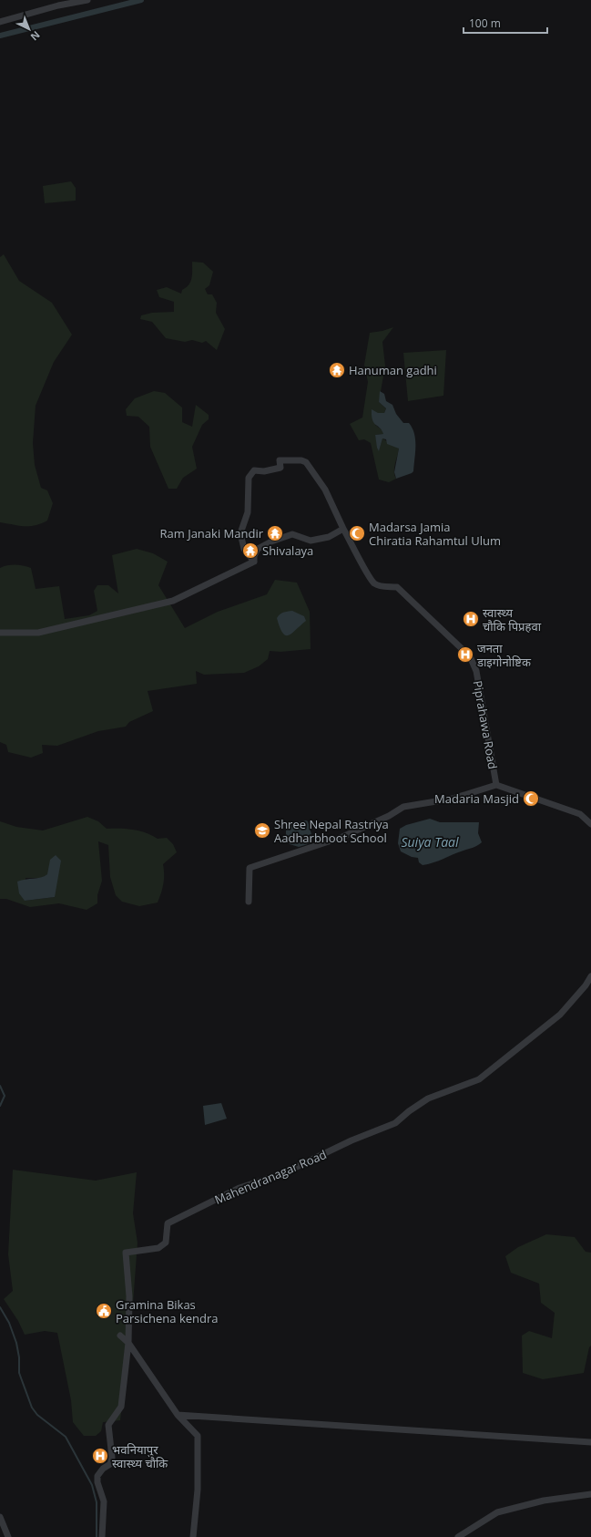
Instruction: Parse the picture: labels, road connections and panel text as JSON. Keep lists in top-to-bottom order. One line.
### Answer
{"streets":{"street":["Piprahawa Road","Mahendranagar Road"]},"water":["Suiya Taal"],"places":{"temple":["Hanuman gadhi","Ram Janaki Mandir","Shivalaya"],"mosque":["Madarsa Jamia Chiratia Rahamtul Ulum","Madaria Masjid"],"hospital":["स्वास्थ्य चाैकि पिप्रहवा","जनता डाइगोनोष्टिक","भवनियापुर स्वास्थ्य चाैकि"],"school or university":["Shree Nepal Rastriya Aadharbhoot School"],"public building":["Gramina Bikas Parsichena kendra"]},"scale_bar":"100 m","north":"bottom right"}
